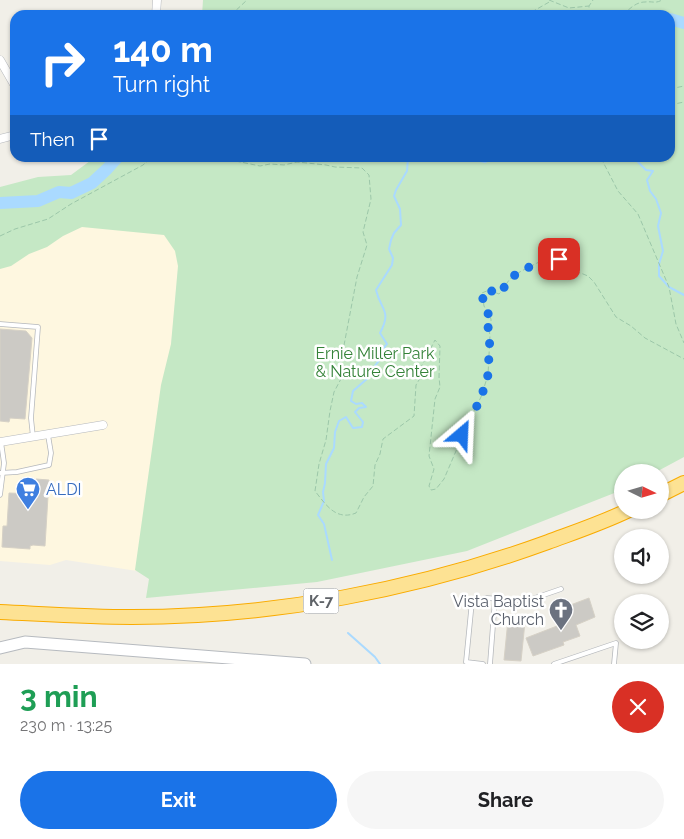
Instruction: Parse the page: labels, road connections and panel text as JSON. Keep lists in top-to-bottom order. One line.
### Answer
{"streets":{"highway":["K-7"]},"parks":["Ernie Miller Park & Nature Center"],"places":{"supermarket":["ALDI"],"church":["Vista Baptist Church"]},"north":"right","page":{"turn":["140 m","Turn right"],"then":"Then","heading":["3 min","230 m · 13:25"],"buttons":["Exit","Share"]}}
